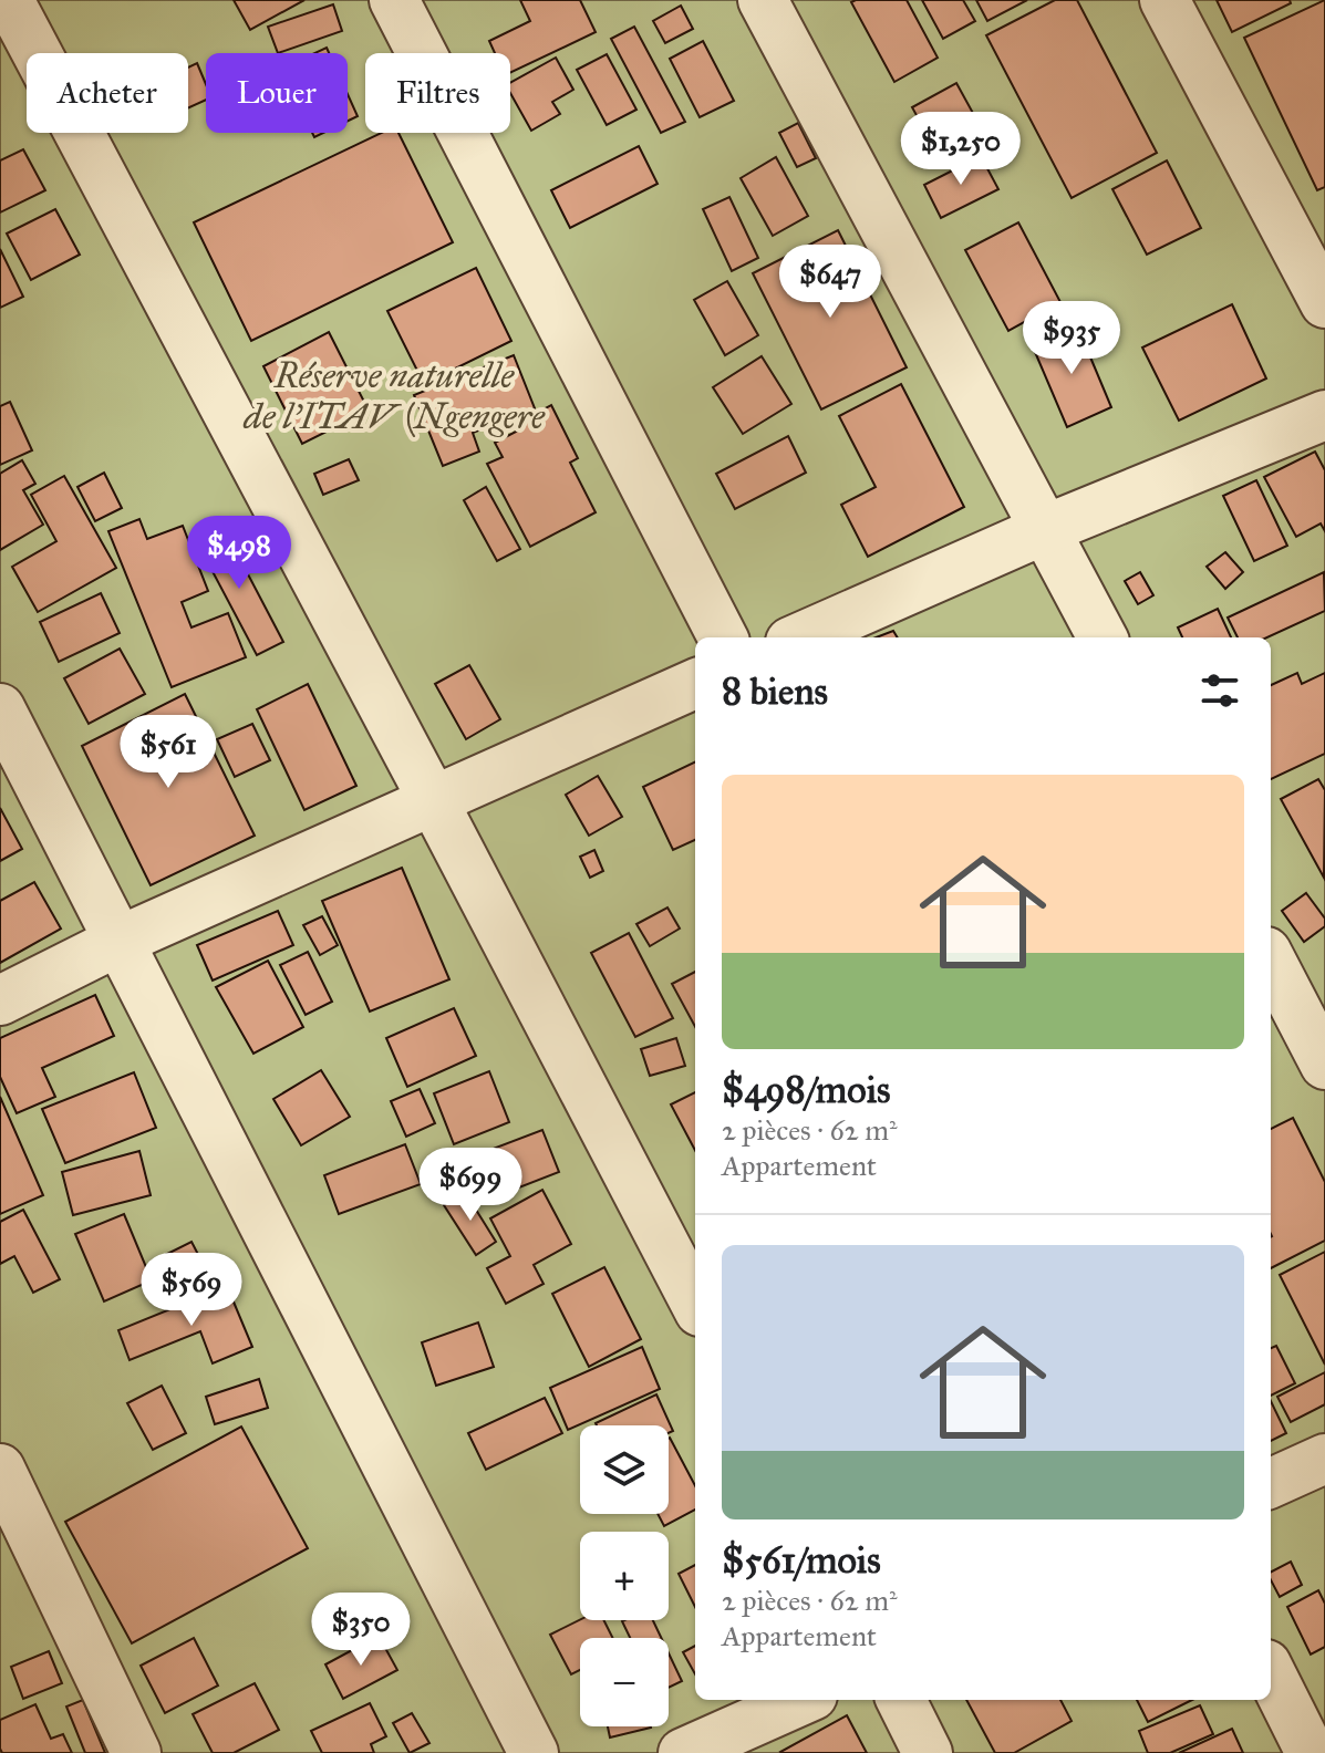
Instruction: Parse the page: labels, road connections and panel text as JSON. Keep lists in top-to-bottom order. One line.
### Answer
{"parks":["Réserve naturelle de l'ITAV (Ngengere"],"page":{"chip":["Acheter","Louer","Filtres"],"price":["$1,250","$647","$935","$498","$561","$699","$569","$350"],"heading":"8 biens","list":[{"name":"$498/mois","note":"2 pièces · 62 m² · Appartement"},{"name":"$561/mois","note":"2 pièces · 62 m² · Appartement"}],"map_buttons":["+","−"]}}
